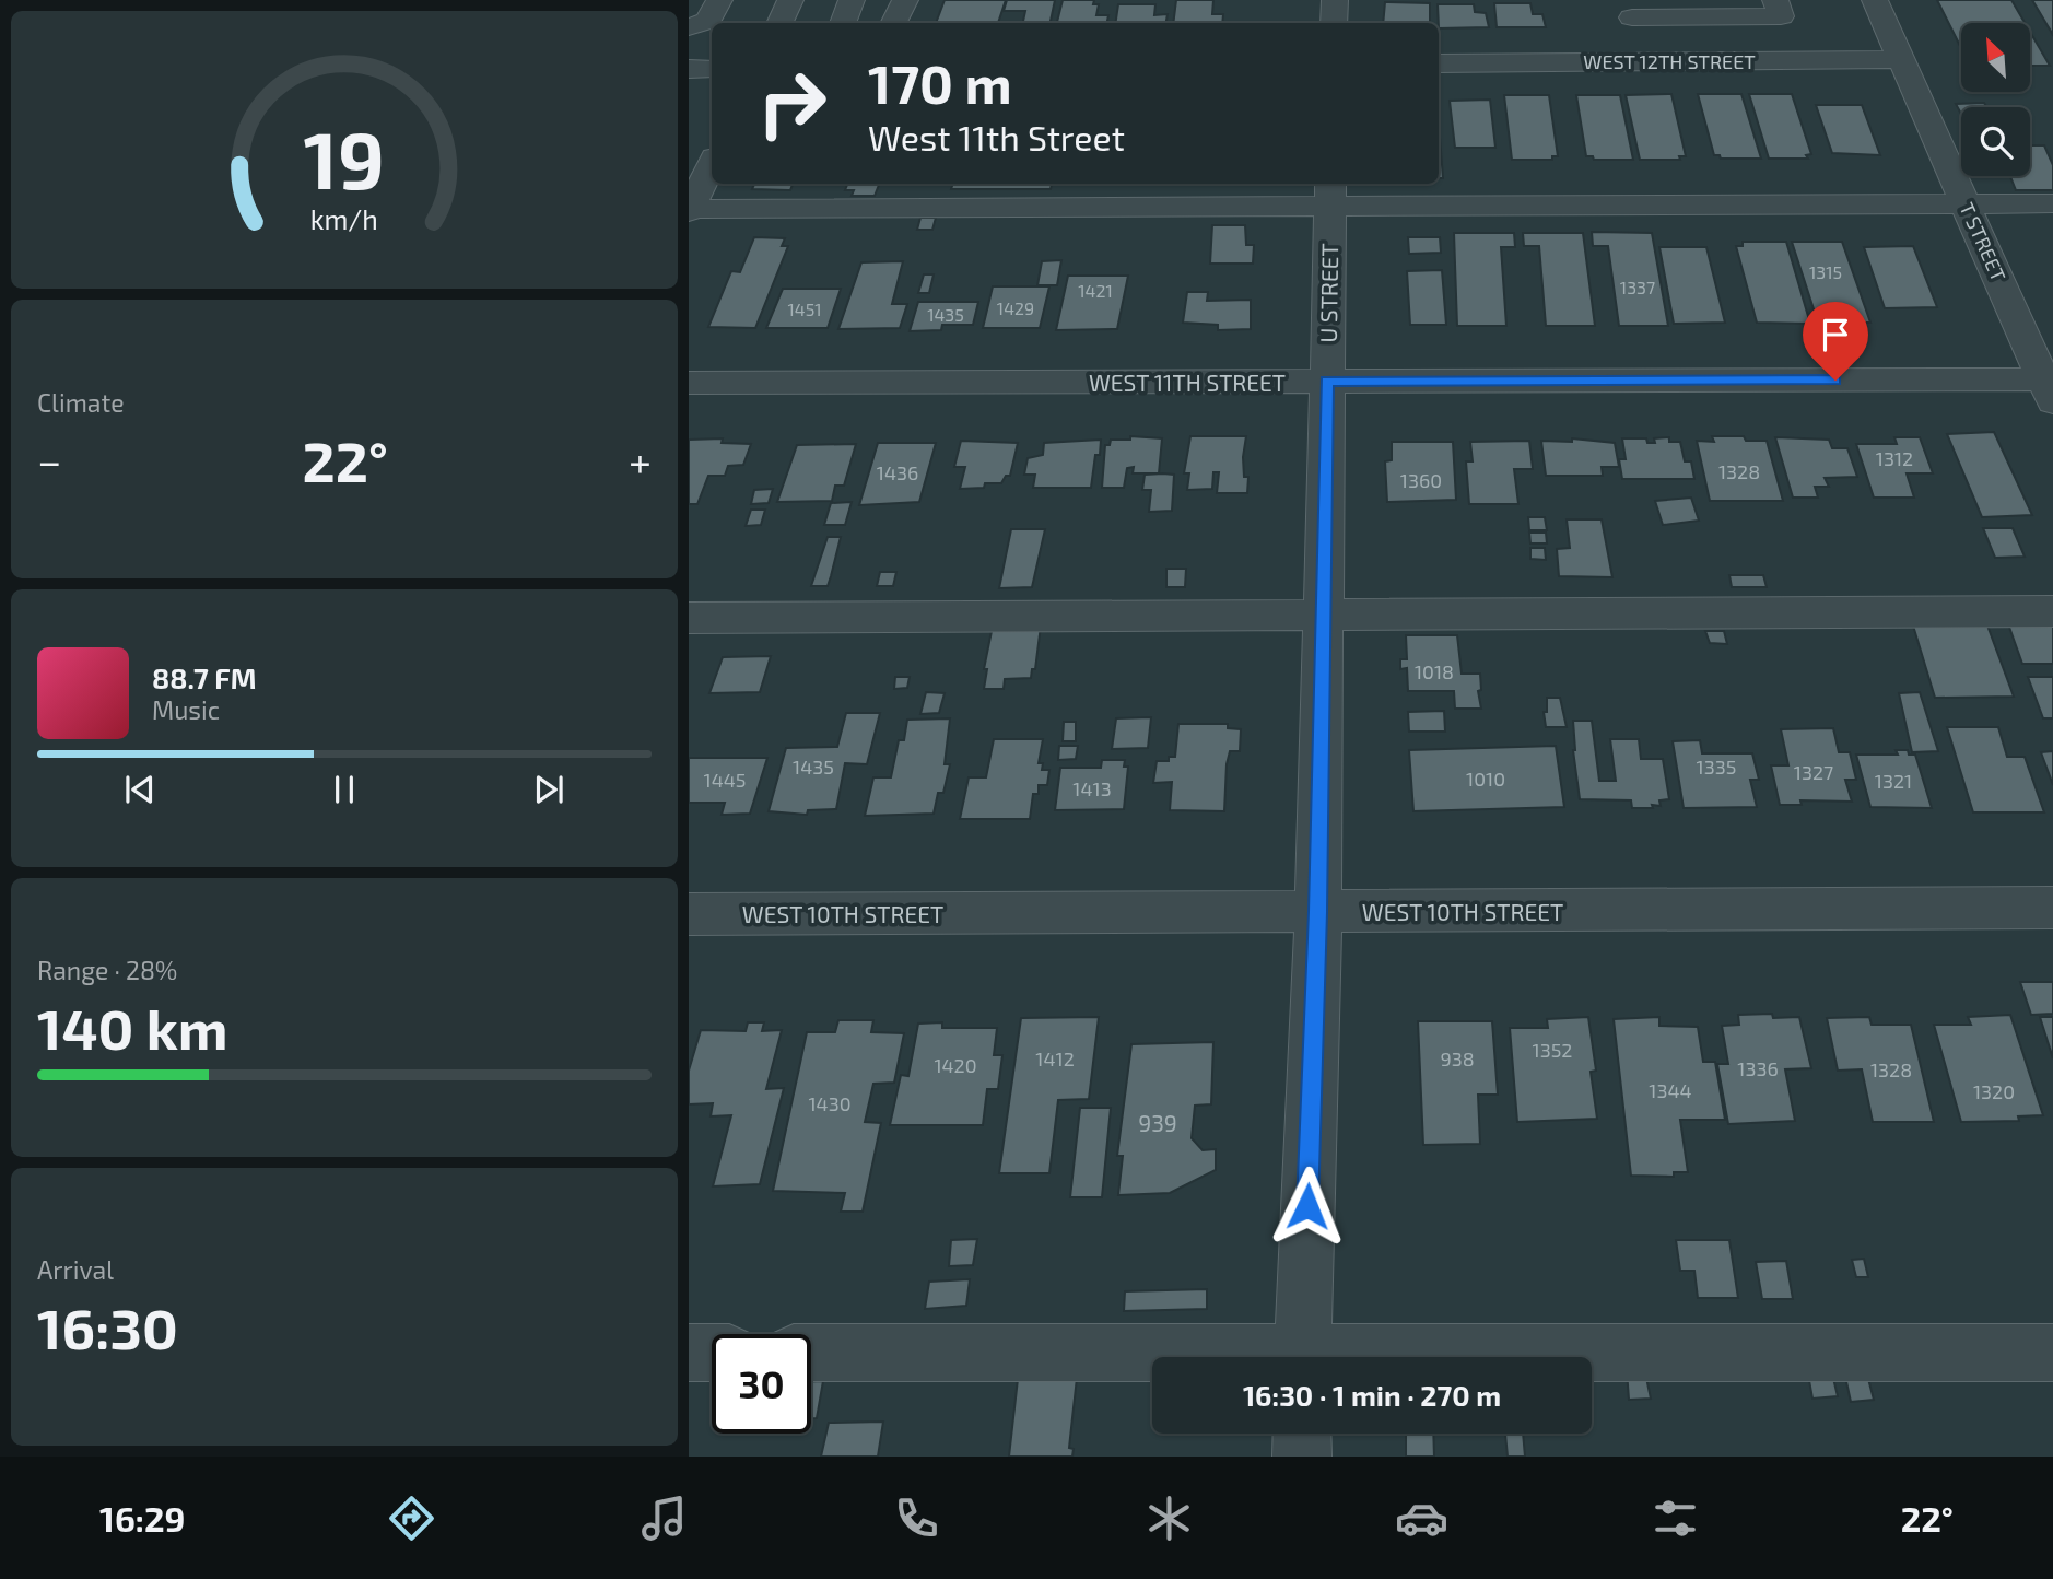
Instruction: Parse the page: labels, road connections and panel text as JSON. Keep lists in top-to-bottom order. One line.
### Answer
{"streets":{"street":["WEST 12TH STREET","T STREET","U STREET","WEST 11TH STREET","WEST 10TH STREET"]},"crossings":[["WEST 12TH STREET","T STREET"],["T STREET","WEST 11TH STREET"],["U STREET","WEST 11TH STREET"],["U STREET","WEST 10TH STREET"]],"house_numbers":["1315","1337","1421","1429","1451","1435","1312","1328","1436","1360","1018","1435","1335","1327","1010","1445","1321","1413","1352","1412","938","1420","1336","1328","1344","1320","1430","939"],"north":"top left","page":{"turn":["170 m","West 11th Street"],"tile":["Climate",["Range · 28%","140 km"],["Arrival","16:30"]],"heat":["−","22°","+"],"song":["88.7 FM","Music"],"limit":"30","trip":"16:30 · 1 min · 270 m","tabs":["16:29","22°"],"gauge":["19","km/h"]}}
